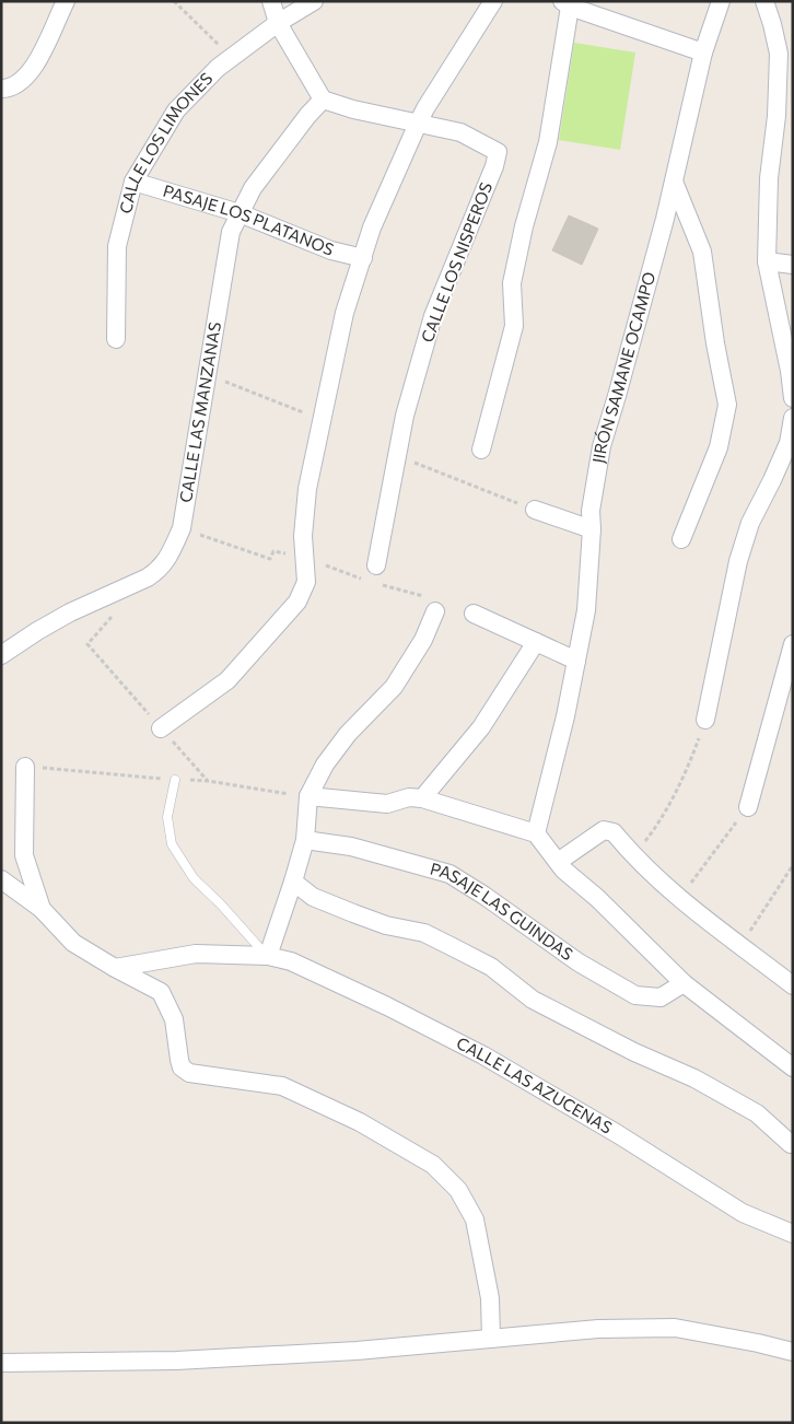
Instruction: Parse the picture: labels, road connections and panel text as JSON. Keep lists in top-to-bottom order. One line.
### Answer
{"streets":{"street":["CALLE LOS LIMONES","PASAJE LOS PLATANOS","CALLE LOS NISPEROS","JIRÓN SAMANE OCAMPO","CALLE LAS MANZANAS","PASAJE LAS GUINDAS","CALLE LAS AZUCENAS"]},"crossings":[["CALLE LOS LIMONES","PASAJE LOS PLATANOS"],["PASAJE LOS PLATANOS","CALLE LAS MANZANAS"]]}
